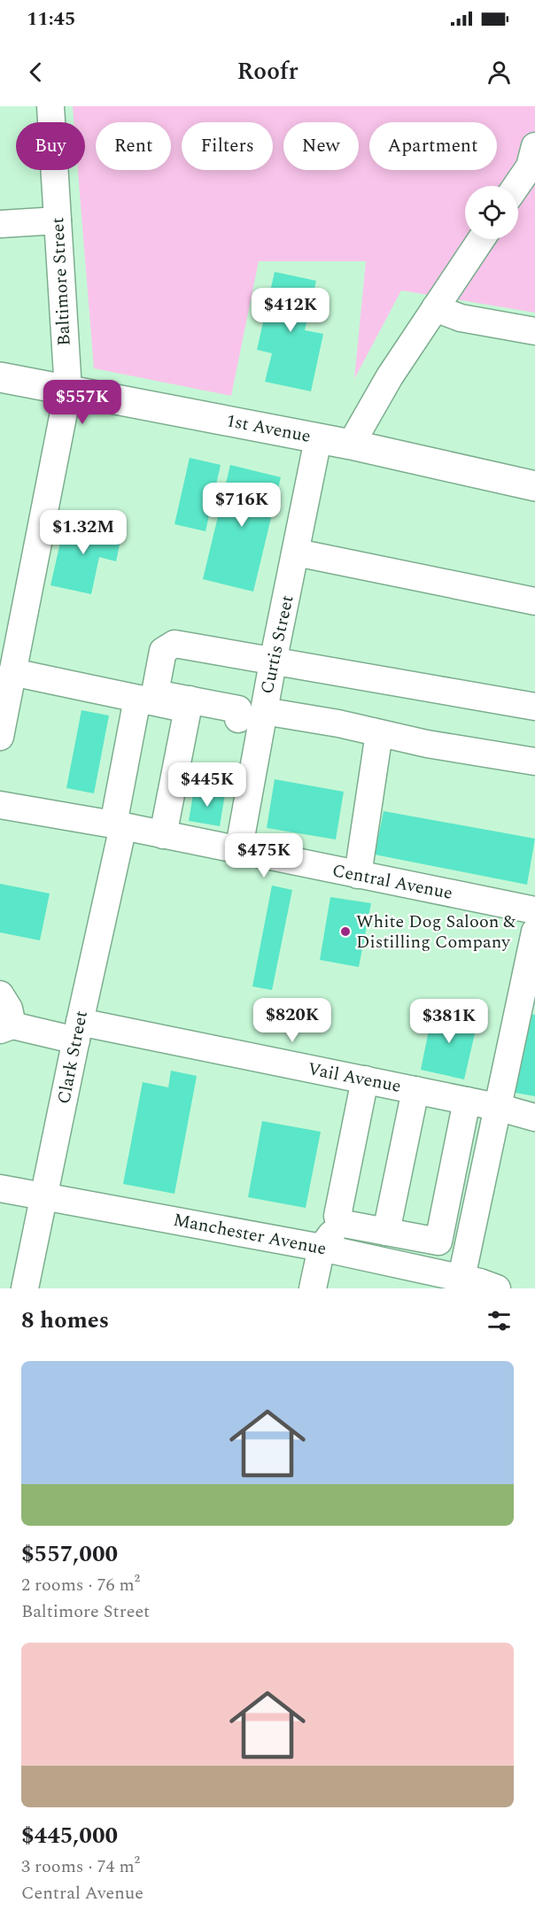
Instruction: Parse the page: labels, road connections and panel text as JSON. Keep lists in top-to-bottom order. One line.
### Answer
{"streets":{"main road":["1st Avenue"],"street":["Baltimore Street","Curtis Street","Central Avenue","Clark Street","Vail Avenue","Manchester Avenue"]},"crossings":[["Baltimore Street","1st Avenue"],["1st Avenue","Curtis Street"],["Curtis Street","Central Avenue"],["Central Avenue","Clark Street"],["Clark Street","Vail Avenue"],["Clark Street","Manchester Avenue"]],"places":["White Dog Saloon & Distilling Company"],"page":{"status":"11:45","header":"Roofr","chip":["Buy","Rent","Filters","New","Apartment"],"price":["$412K","$557K","$716K","$1.32M","$445K","$475K","$820K","$381K"],"heading":"8 homes","list":[{"name":"$557,000","note":"2 rooms · 76 m² · Baltimore Street"},{"name":"$445,000","note":"3 rooms · 74 m² · Central Avenue"}]}}
